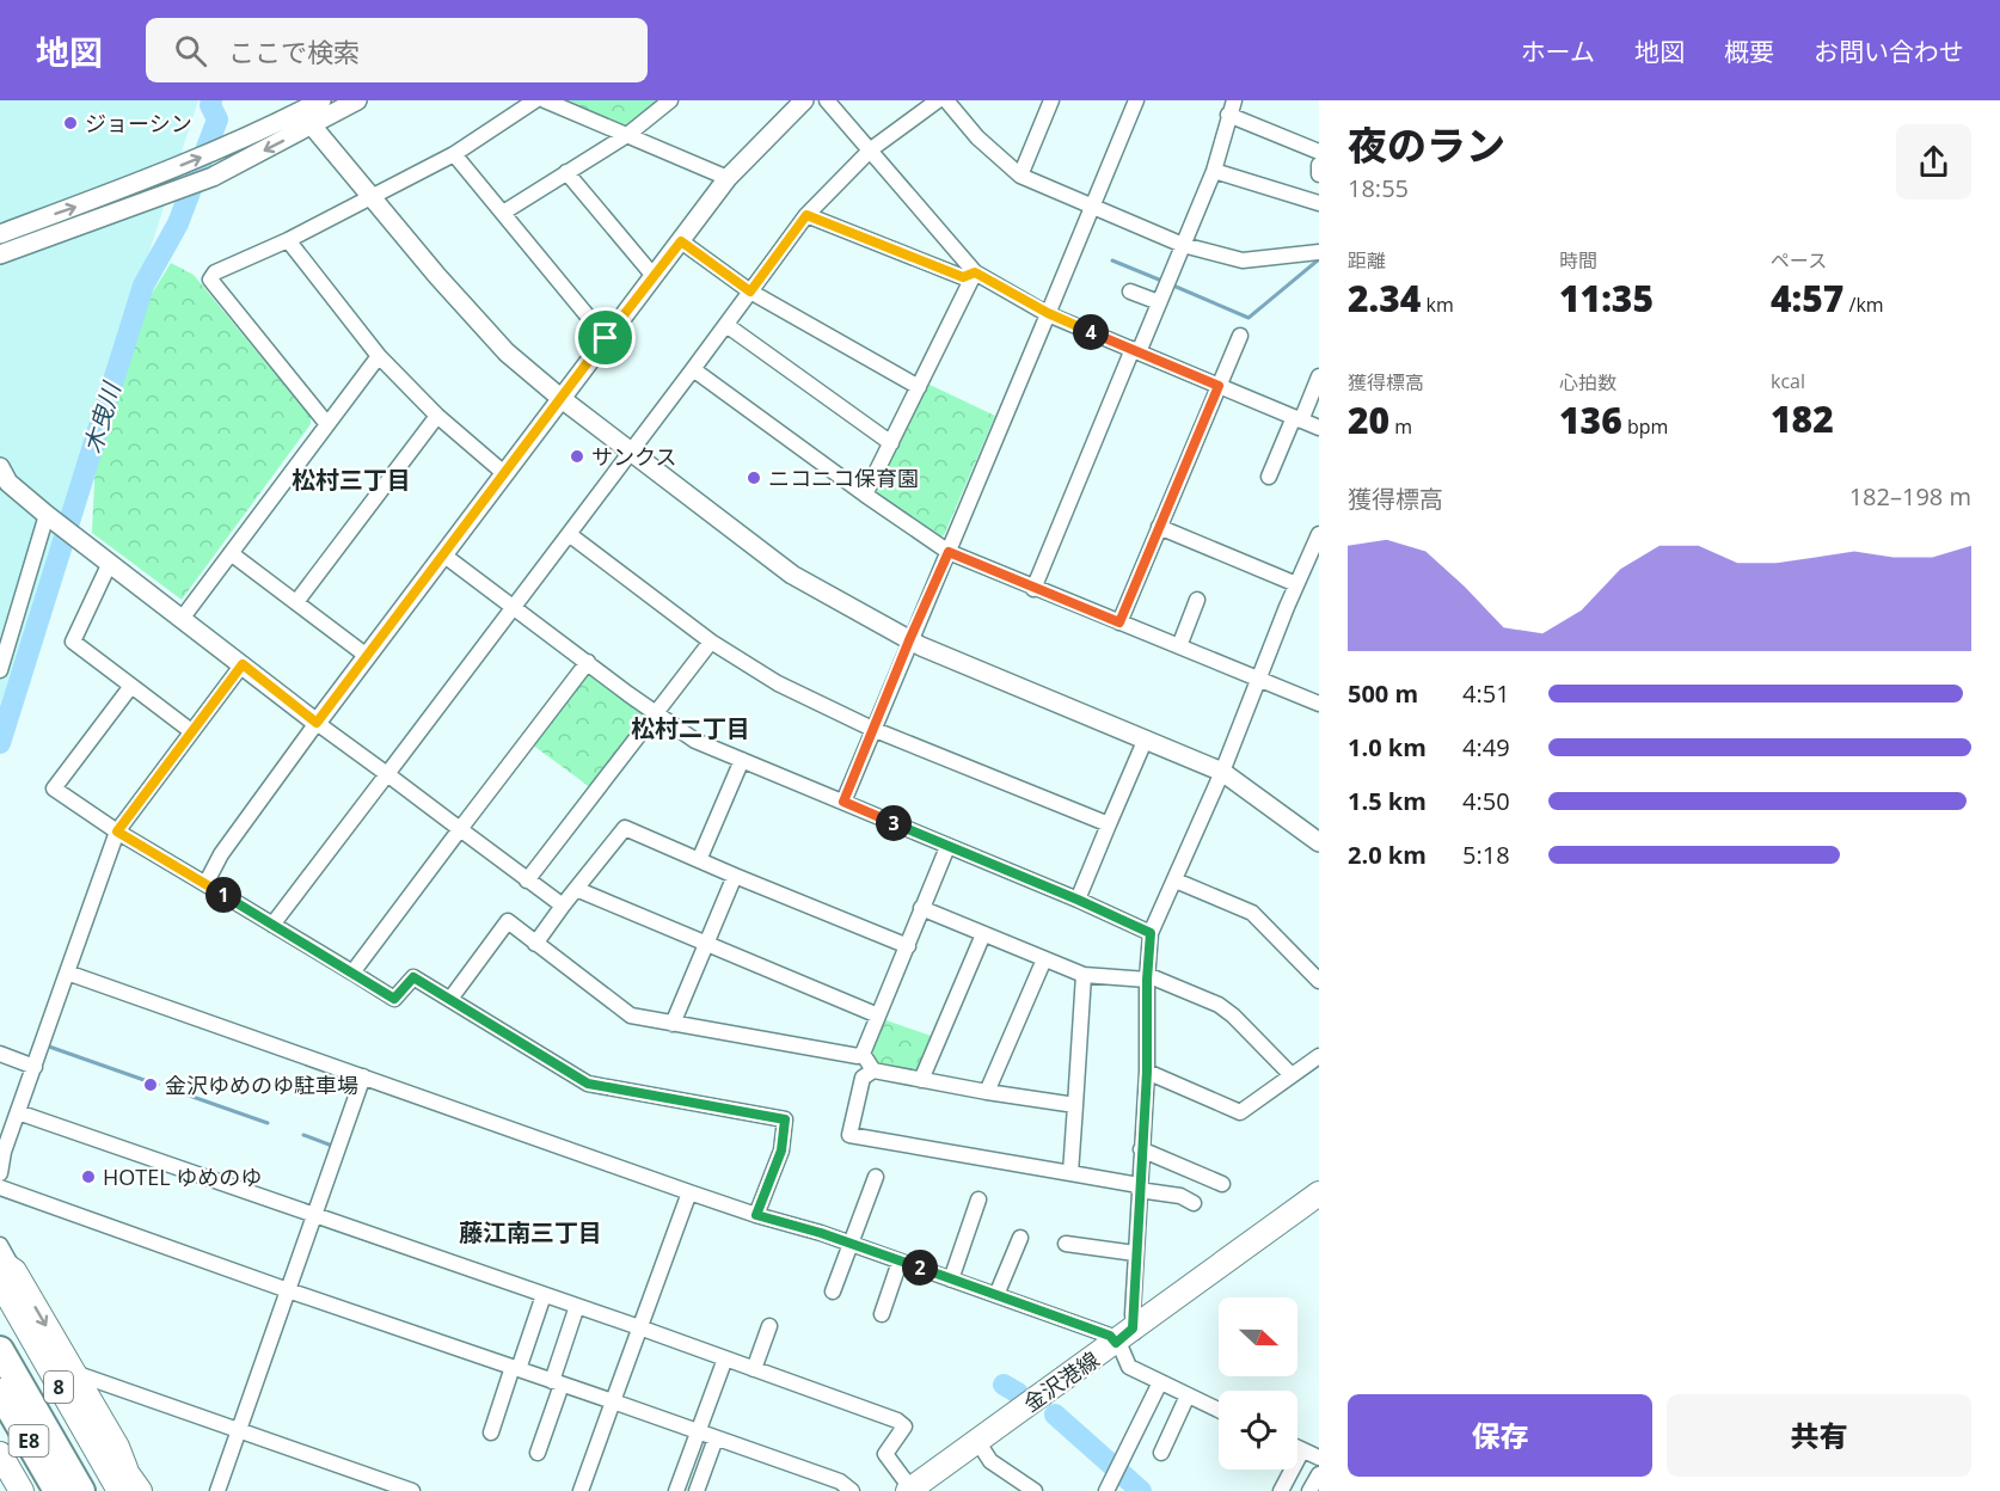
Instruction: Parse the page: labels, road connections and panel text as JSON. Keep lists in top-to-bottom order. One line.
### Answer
{"streets":{"highway":["E8"],"main road":["金沢港線","8"]},"districts":["松村三丁目","松村二丁目","藤江南三丁目"],"water":["木曳川"],"places":["ジョーシン","サンクス","ニコニコ保育園","金沢ゆめのゆ駐車場","HOTEL ゆめのゆ"],"north":"right","page":{"header":"地図","search":"ここで検索","nav":["ホーム","地図","概要","お問い合わせ"],"heading":["夜のラン","18:55"],"stats":[["距離","2.34 km"],["時間","11:35"],["ペース","4:57 /km"],["獲得標高","20 m"],["心拍数","136 bpm"],["kcal","182"]],"pins":["4","3","1","2"],"chart":["獲得標高","182–198 m"],"list":[{"name":"500 m","note":"4:51"},{"name":"1.0 km","note":"4:49"},{"name":"1.5 km","note":"4:50"},{"name":"2.0 km","note":"5:18"}],"buttons":["保存","共有"]}}
